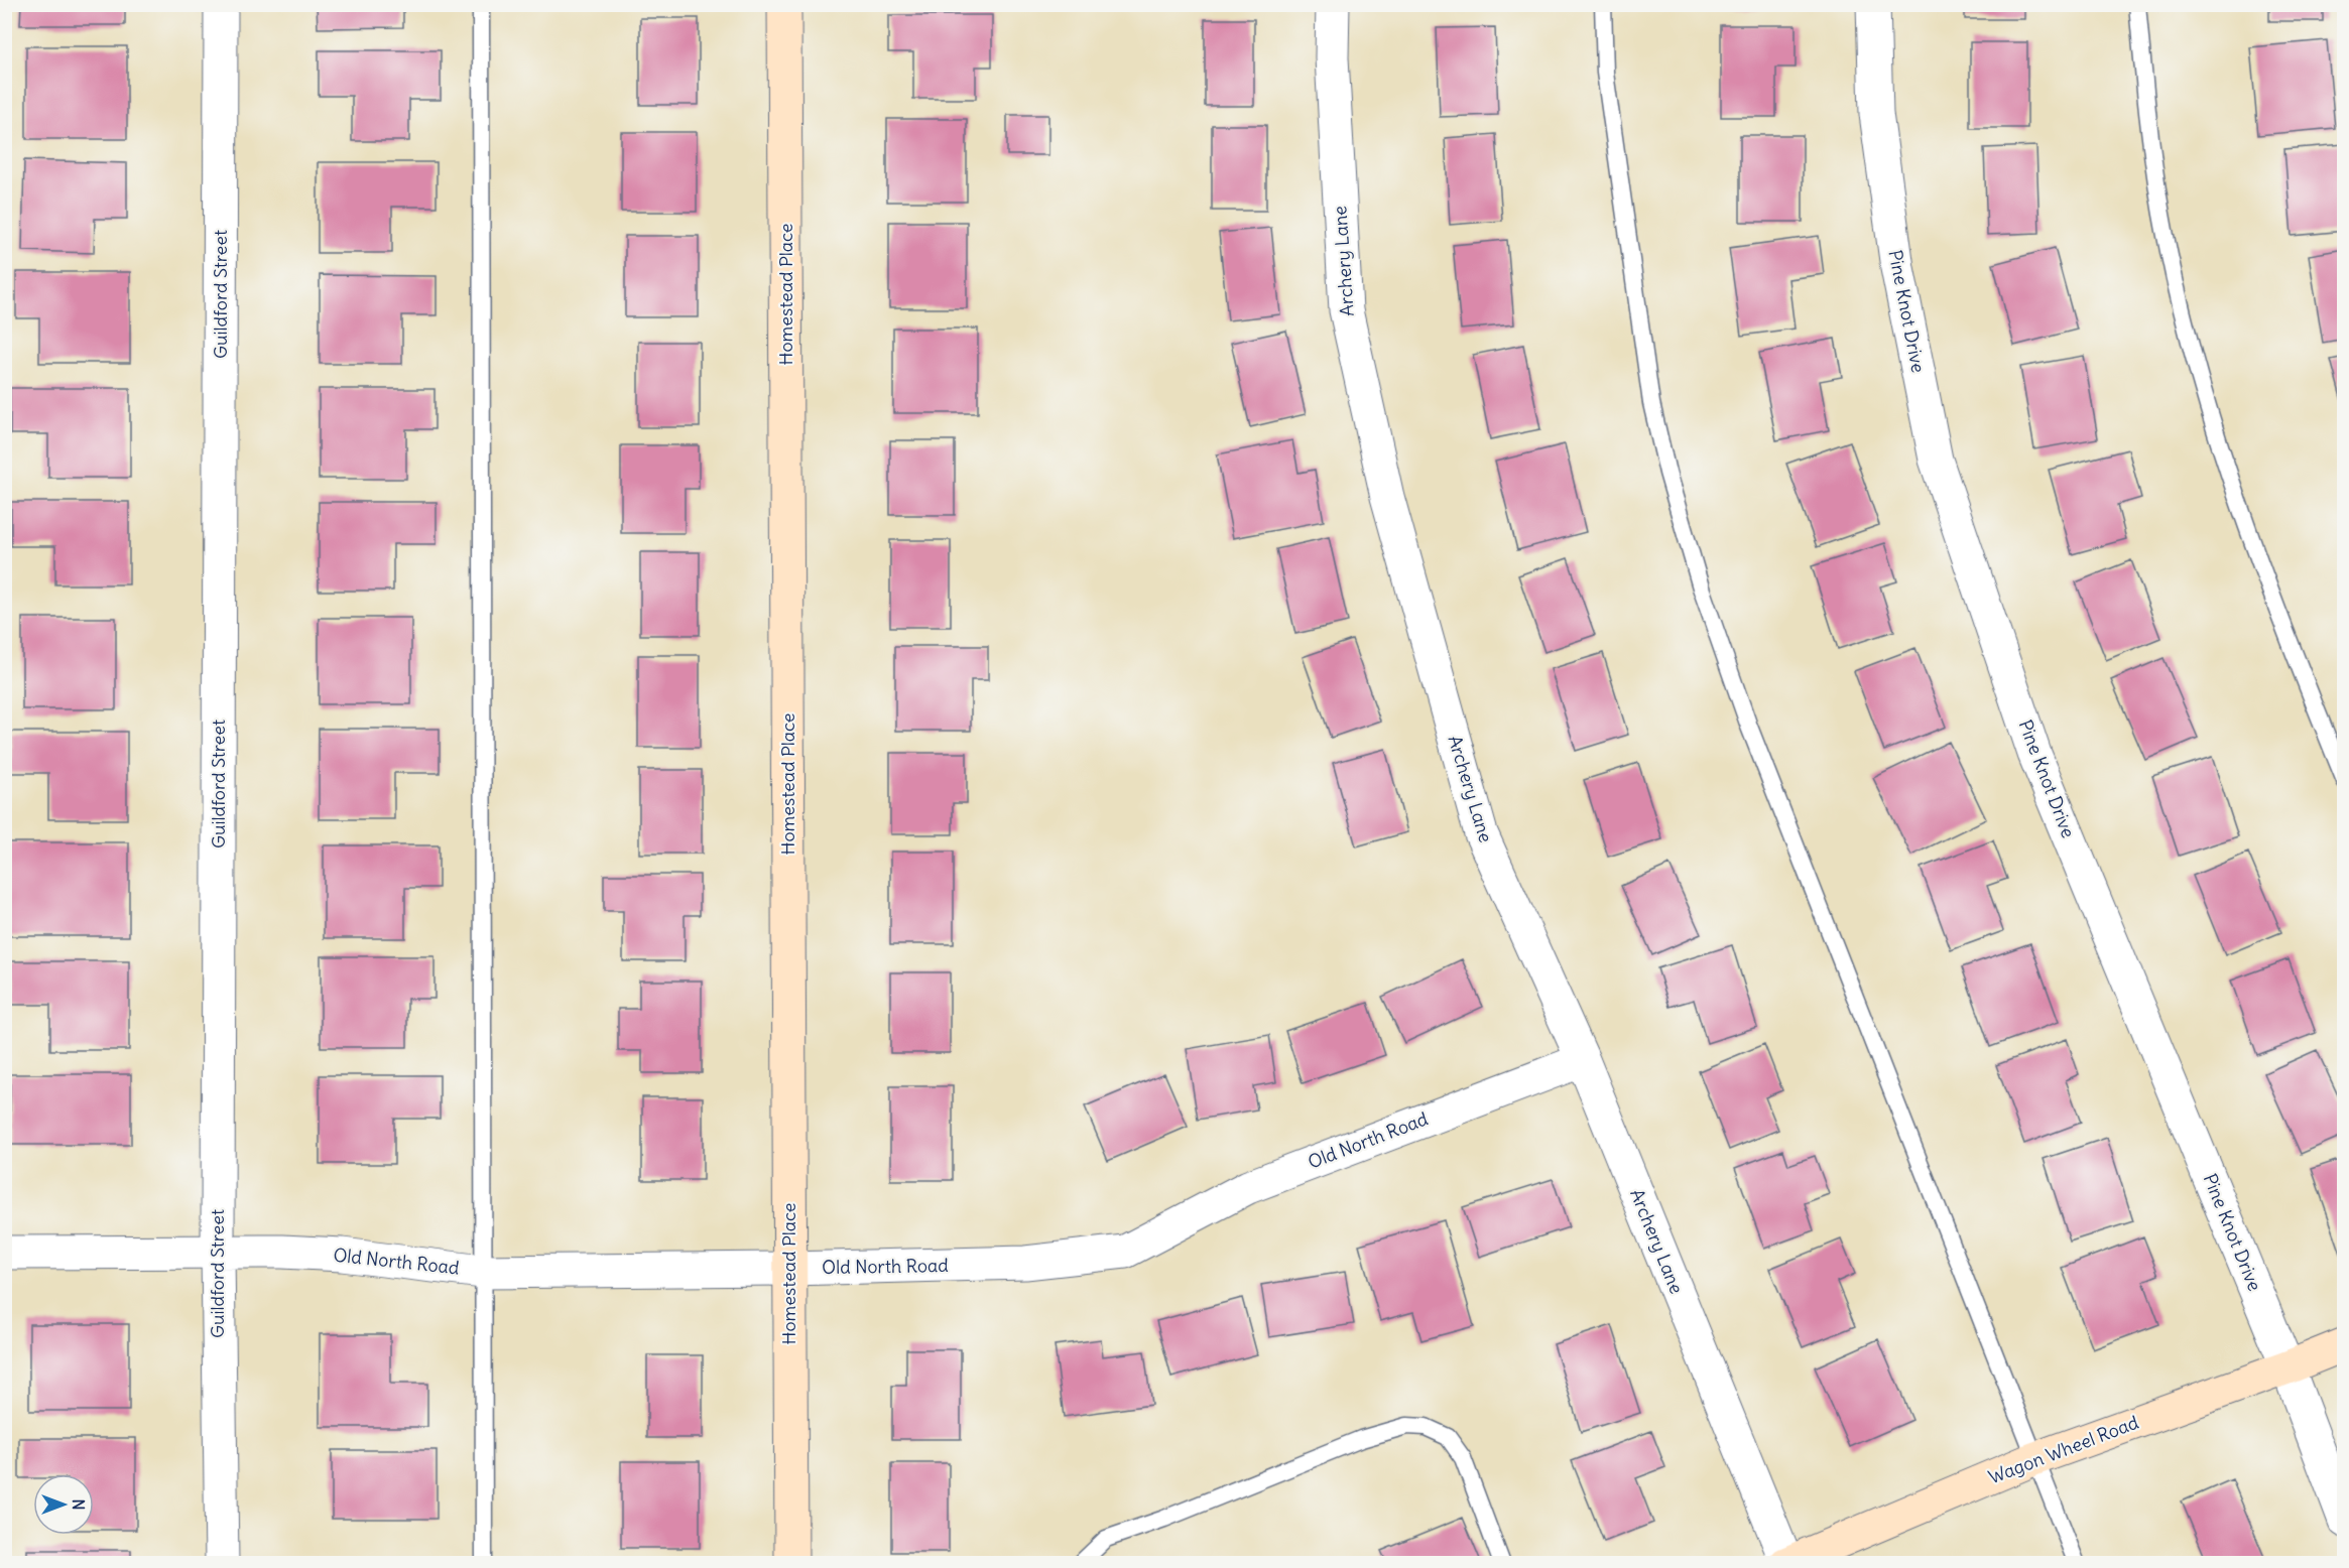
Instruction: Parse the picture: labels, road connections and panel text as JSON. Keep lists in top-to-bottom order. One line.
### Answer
{"streets":{"street":["Archery Lane","Guildford Street","Homestead Place","Pine Knot Drive","Old North Road","Wagon Wheel Road"]},"crossings":[["Archery Lane","Old North Road"],["Archery Lane","Wagon Wheel Road"],["Guildford Street","Old North Road"],["Homestead Place","Old North Road"],["Pine Knot Drive","Wagon Wheel Road"]],"north":"right"}
